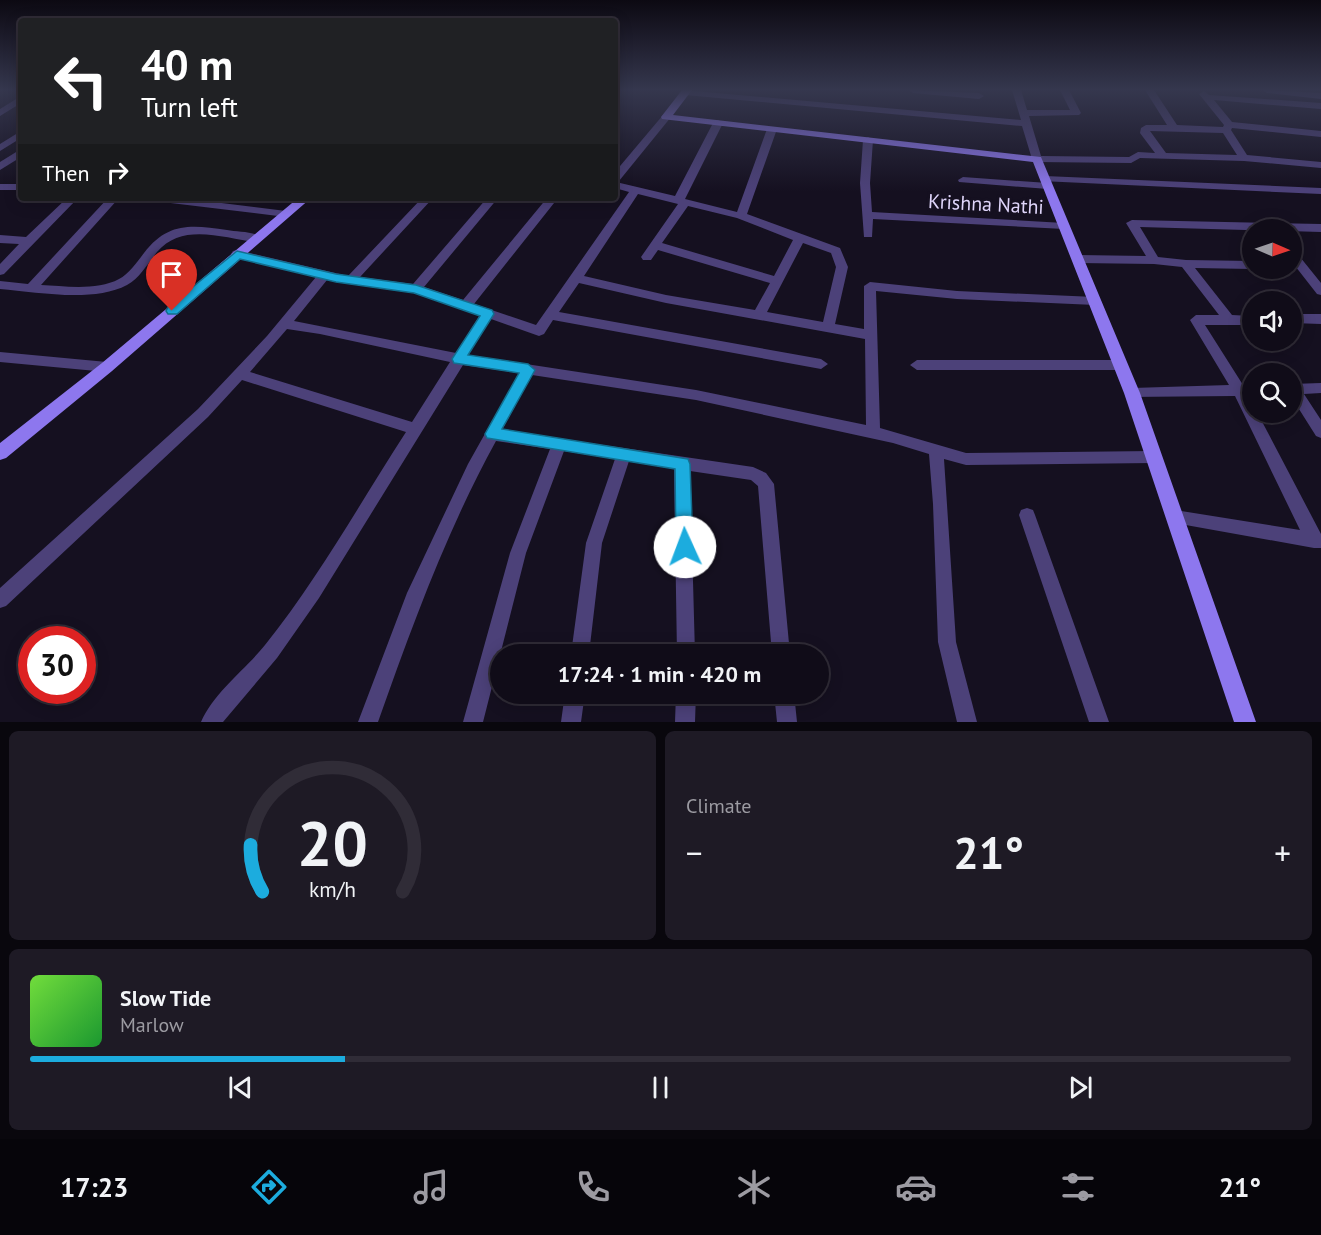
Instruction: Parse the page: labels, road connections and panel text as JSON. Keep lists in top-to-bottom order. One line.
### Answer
{"streets":{"street":["Krishna Nathi"]},"north":"right","page":{"turn":["40 m","Turn left"],"then":"Then","limit":"30","trip":"17:24 · 1 min · 420 m","tile":"Climate","heat":["−","21°","+"],"song":["Slow Tide","Marlow"],"tabs":["17:23","21°"],"gauge":["20","km/h"]}}
